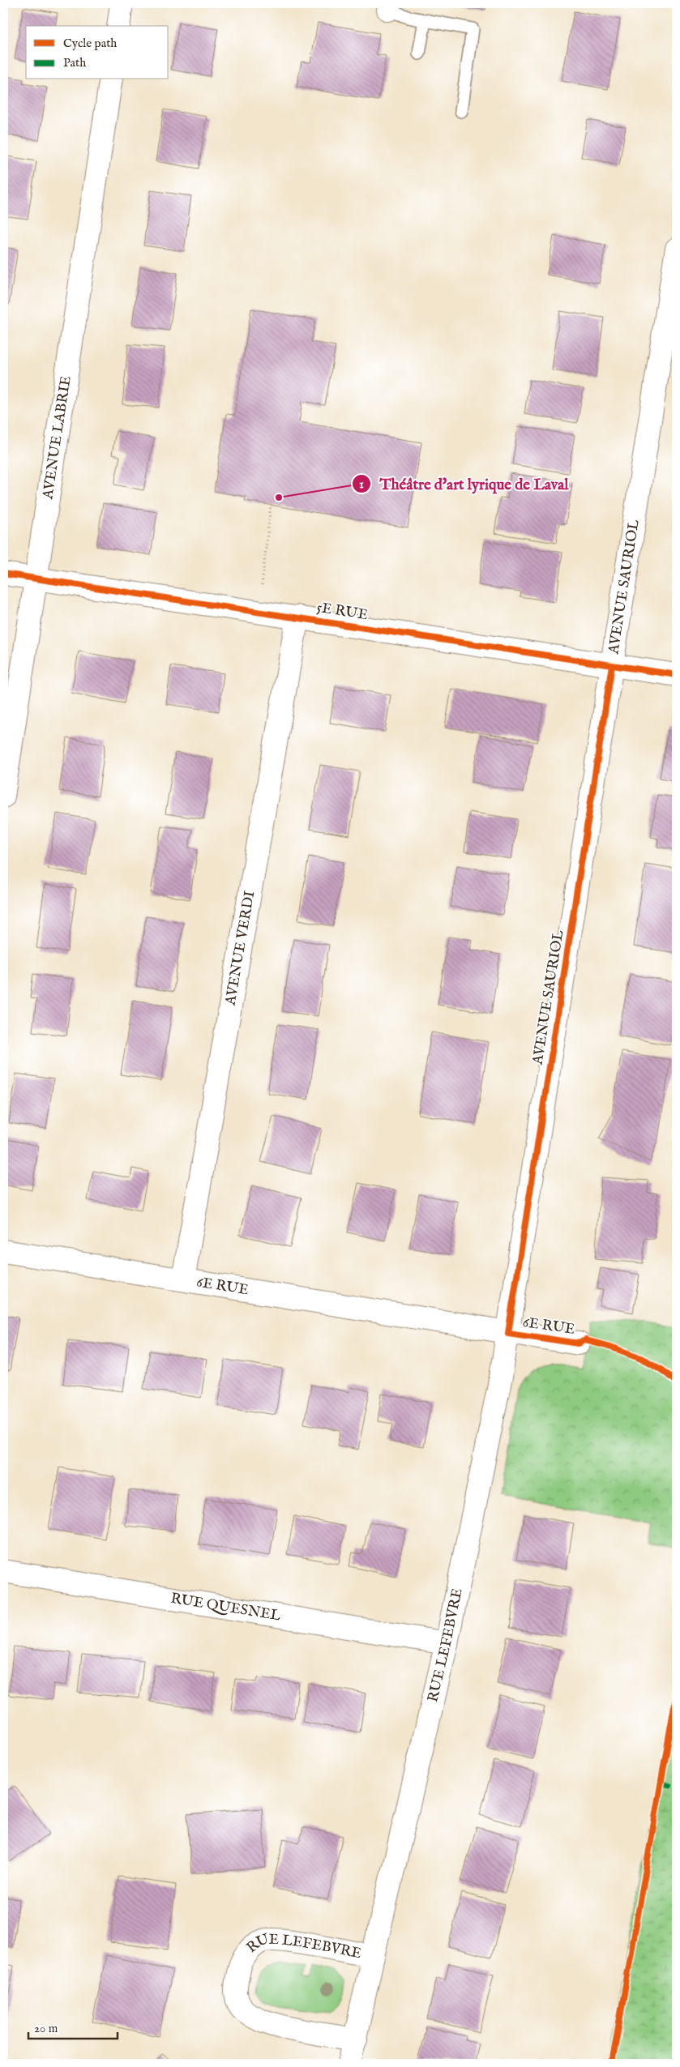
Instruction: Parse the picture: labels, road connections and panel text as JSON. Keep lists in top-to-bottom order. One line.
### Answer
{"streets":{"street":["AVENUE LABRIE","AVENUE SAURIOL","5E RUE","AVENUE VERDI","6E RUE","RUE QUESNEL","RUE LEFEBVRE"]},"crossings":[["AVENUE LABRIE","5E RUE"],["AVENUE SAURIOL","5E RUE"],["AVENUE SAURIOL","6E RUE"],["AVENUE SAURIOL","RUE LEFEBVRE"],["5E RUE","AVENUE VERDI"],["AVENUE VERDI","6E RUE"],["6E RUE","RUE LEFEBVRE"],["RUE QUESNEL","RUE LEFEBVRE"]],"places":["Théâtre d'art lyrique de Laval"],"legend":["Cycle path","Path"],"scale_bar":"20 m"}
